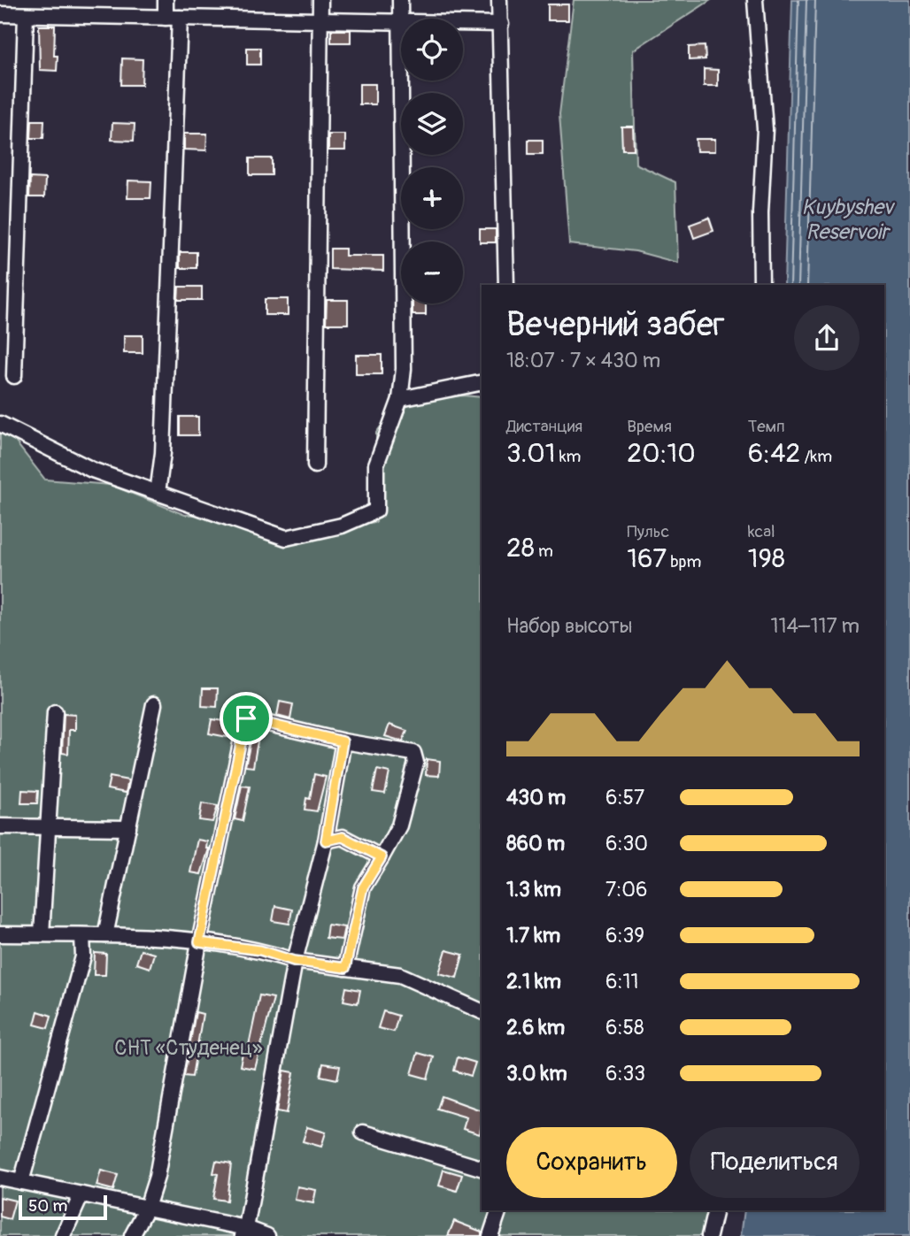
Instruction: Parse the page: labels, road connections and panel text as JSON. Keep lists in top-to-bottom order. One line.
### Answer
{"water":["Kuybyshev Reservoir"],"parks":["СНТ «Студенец»"],"scale_bar":"50 m","page":{"map_buttons":["+","−"],"heading":["Вечерний забег","18:07 · 7 × 430 m"],"stats":[["Дистанция","3.01 km"],["Время","20:10"],["Темп","6:42 /km"],["28 m"],["Пульс","167 bpm"],["kcal","198"]],"chart":["Набор высоты","114–117 m"],"list":[{"name":"430 m","note":"6:57"},{"name":"860 m","note":"6:30"},{"name":"1.3 km","note":"7:06"},{"name":"1.7 km","note":"6:39"},{"name":"2.1 km","note":"6:11"},{"name":"2.6 km","note":"6:58"},{"name":"3.0 km","note":"6:33"}],"buttons":["Сохранить","Поделиться"],"scale":"50 m"}}
